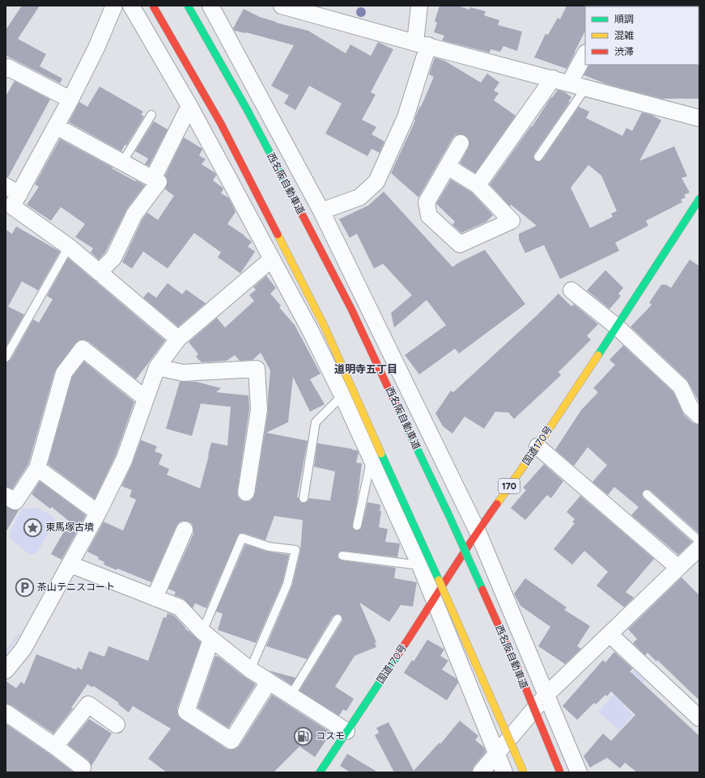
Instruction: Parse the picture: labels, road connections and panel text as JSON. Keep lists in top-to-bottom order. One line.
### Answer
{"streets":{"highway":["西名阪自動車道","国道170号","170"]},"districts":["道明寺五丁目"],"places":{"place":["東馬塚古墳"],"parking":["茶山テニスコート"],"fuel station":["コスモ"]},"legend":["順調","混雑","渋滞"]}
